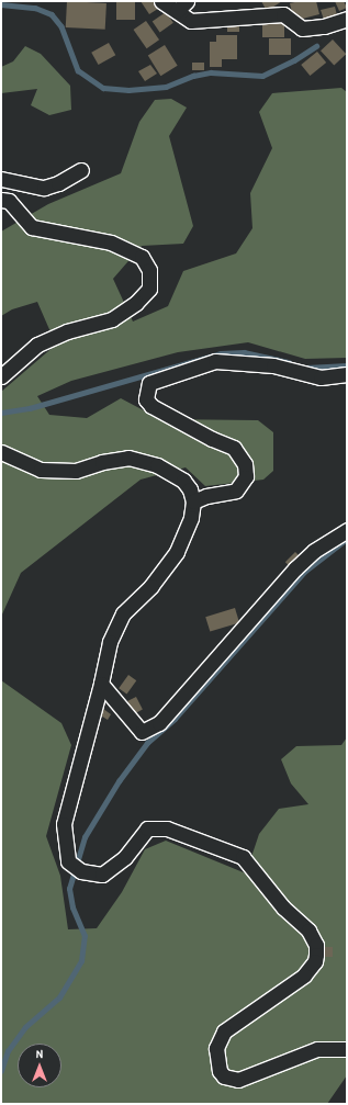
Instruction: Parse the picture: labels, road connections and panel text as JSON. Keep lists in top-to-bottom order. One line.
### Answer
{"north":"top"}
